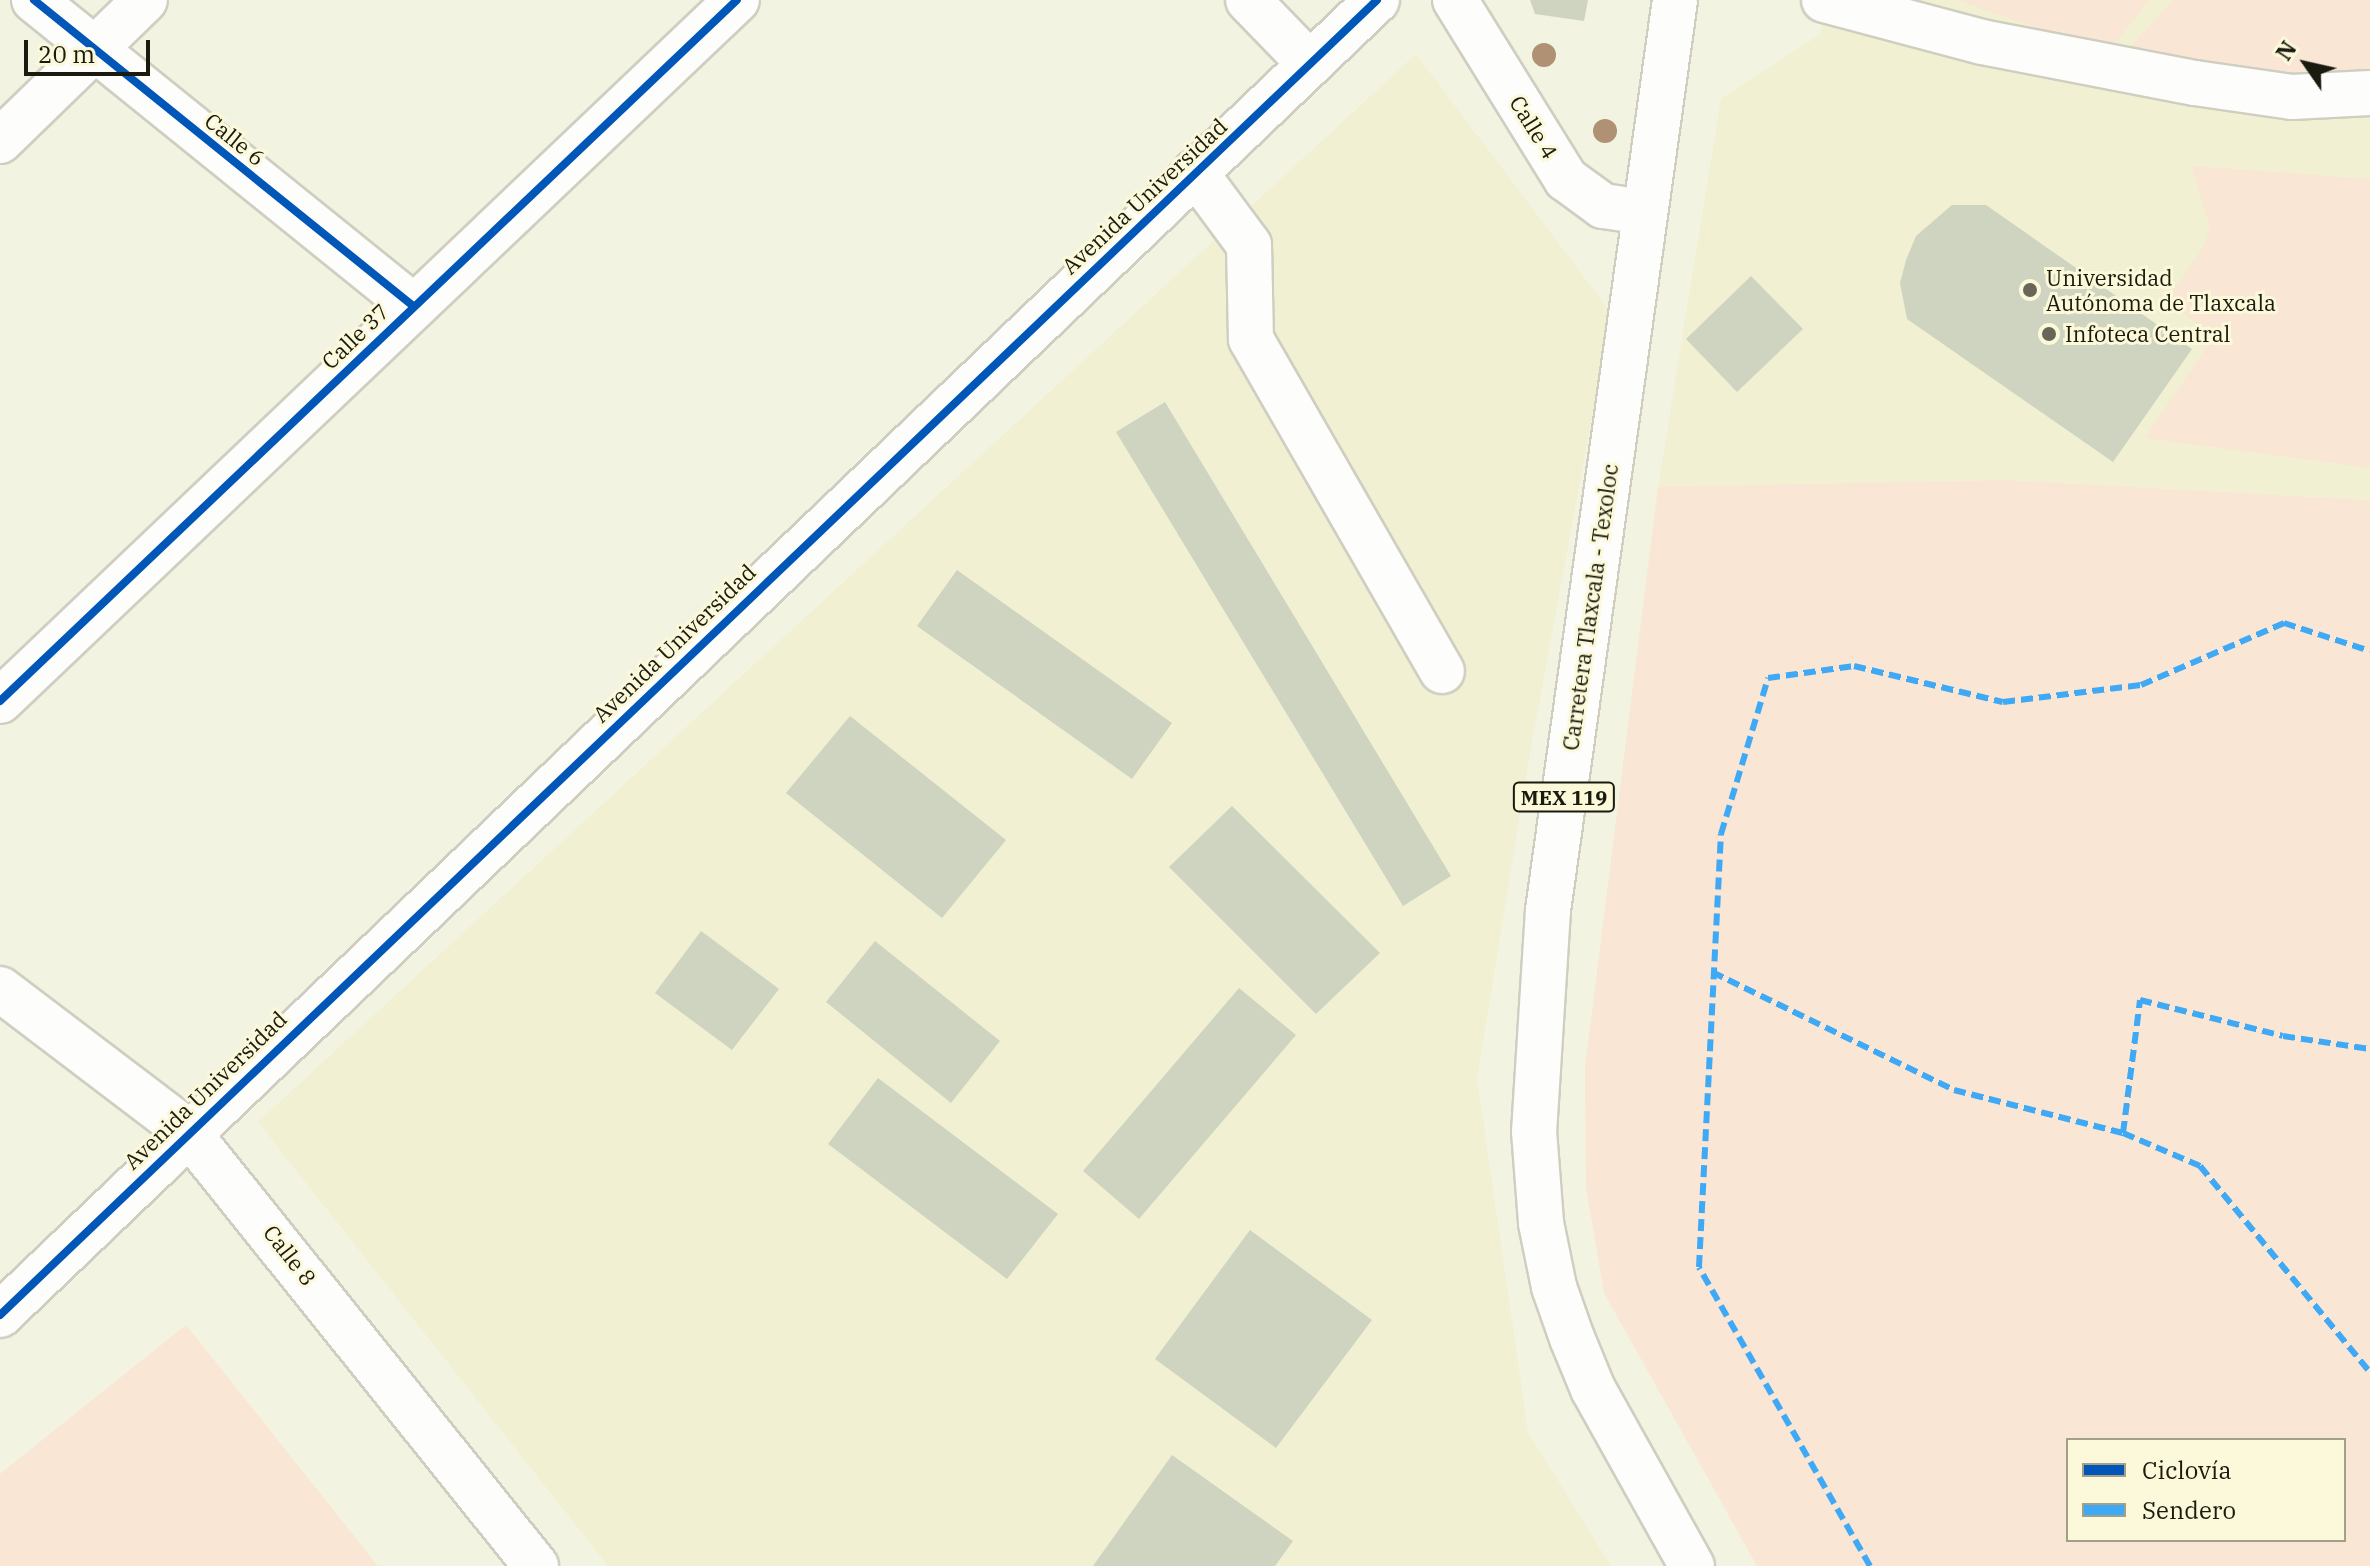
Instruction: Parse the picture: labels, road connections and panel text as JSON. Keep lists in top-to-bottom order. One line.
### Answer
{"streets":{"street":["Calle 4","Calle 6","Avenida Universidad","Calle 37","Carretera Tlaxcala - Texoloc","MEX 119","Calle 8"]},"crossings":[["Calle 4","Carretera Tlaxcala - Texoloc"],["Calle 6","Calle 37"],["Avenida Universidad","Calle 8"]],"places":["Universidad Autónoma de Tlaxcala","Infoteca Central"],"legend":["Ciclovía","Sendero"],"scale_bar":"20 m","north":"top left"}
